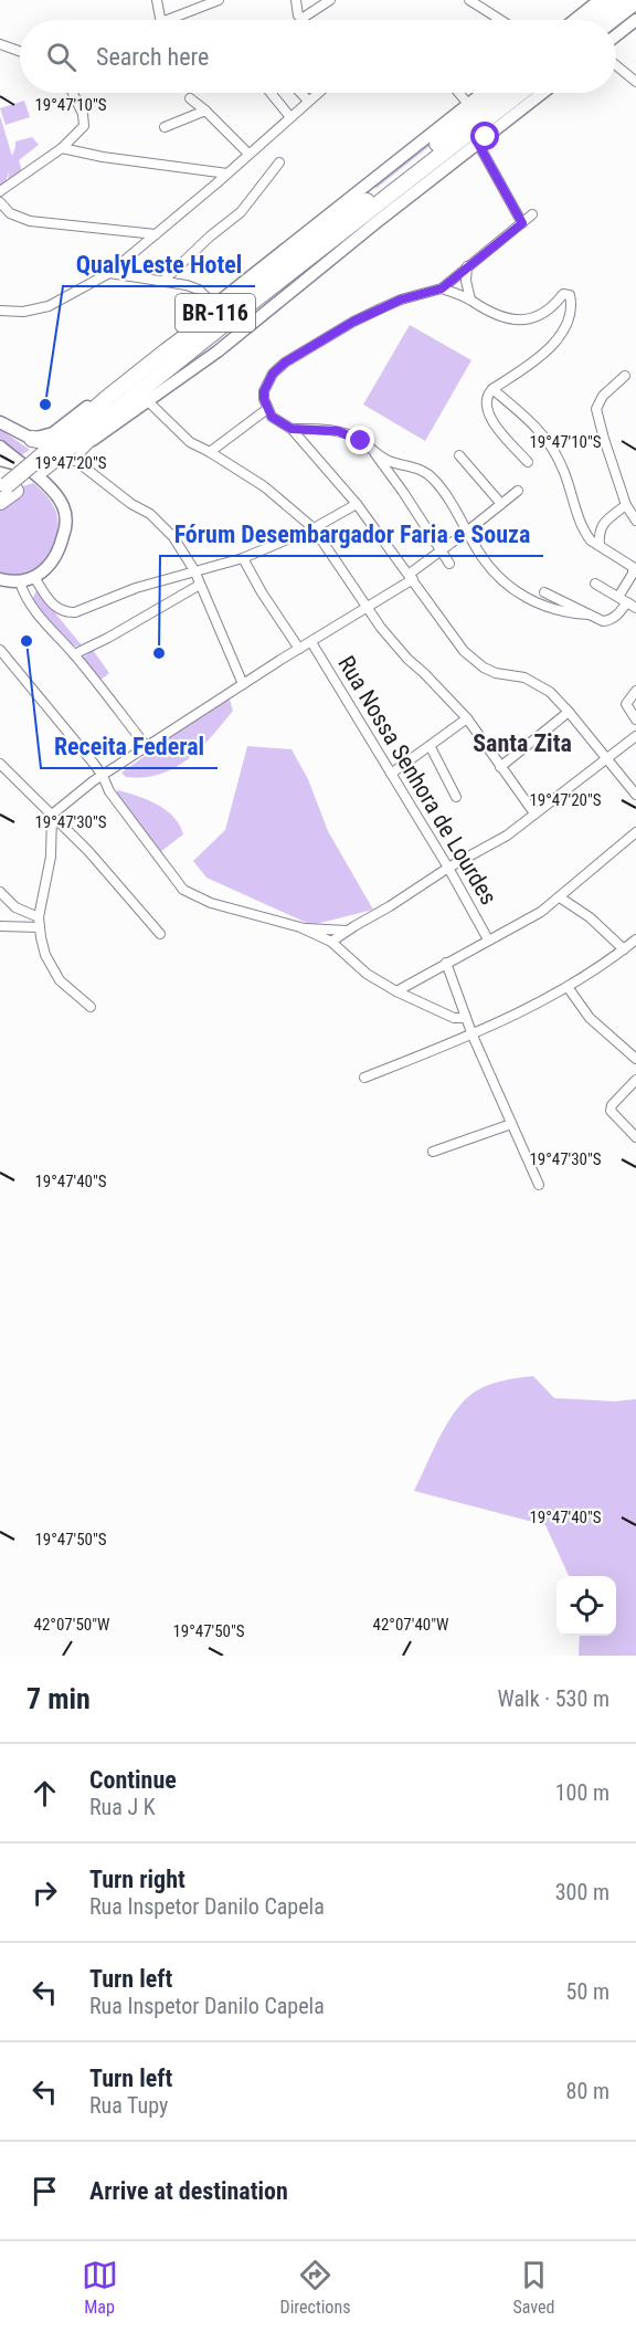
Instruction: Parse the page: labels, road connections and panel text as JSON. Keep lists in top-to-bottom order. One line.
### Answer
{"streets":{"highway":["BR-116"],"street":["Rua Nossa Senhora de Lourdes"]},"districts":["Santa Zita"],"places":["QualyLeste Hotel","Receita Federal","Fórum Desembargador Faria e Souza"],"page":{"search":"Search here","heading":["7 min","Walk · 530 m"],"list":[["Continue","Rua J K","100 m"],["Turn right","Rua Inspetor Danilo Capela","300 m"],["Turn left","Rua Inspetor Danilo Capela","50 m"],["Turn left","Rua Tupy","80 m"],"Arrive at destination"],"nav":["Map","Directions","Saved"]},"coordinates":["19°47'10\"S","19°47'20\"S","19°47'30\"S","19°47'40\"S","19°47'50\"S","42°07'50\"W","42°07'40\"W"]}
